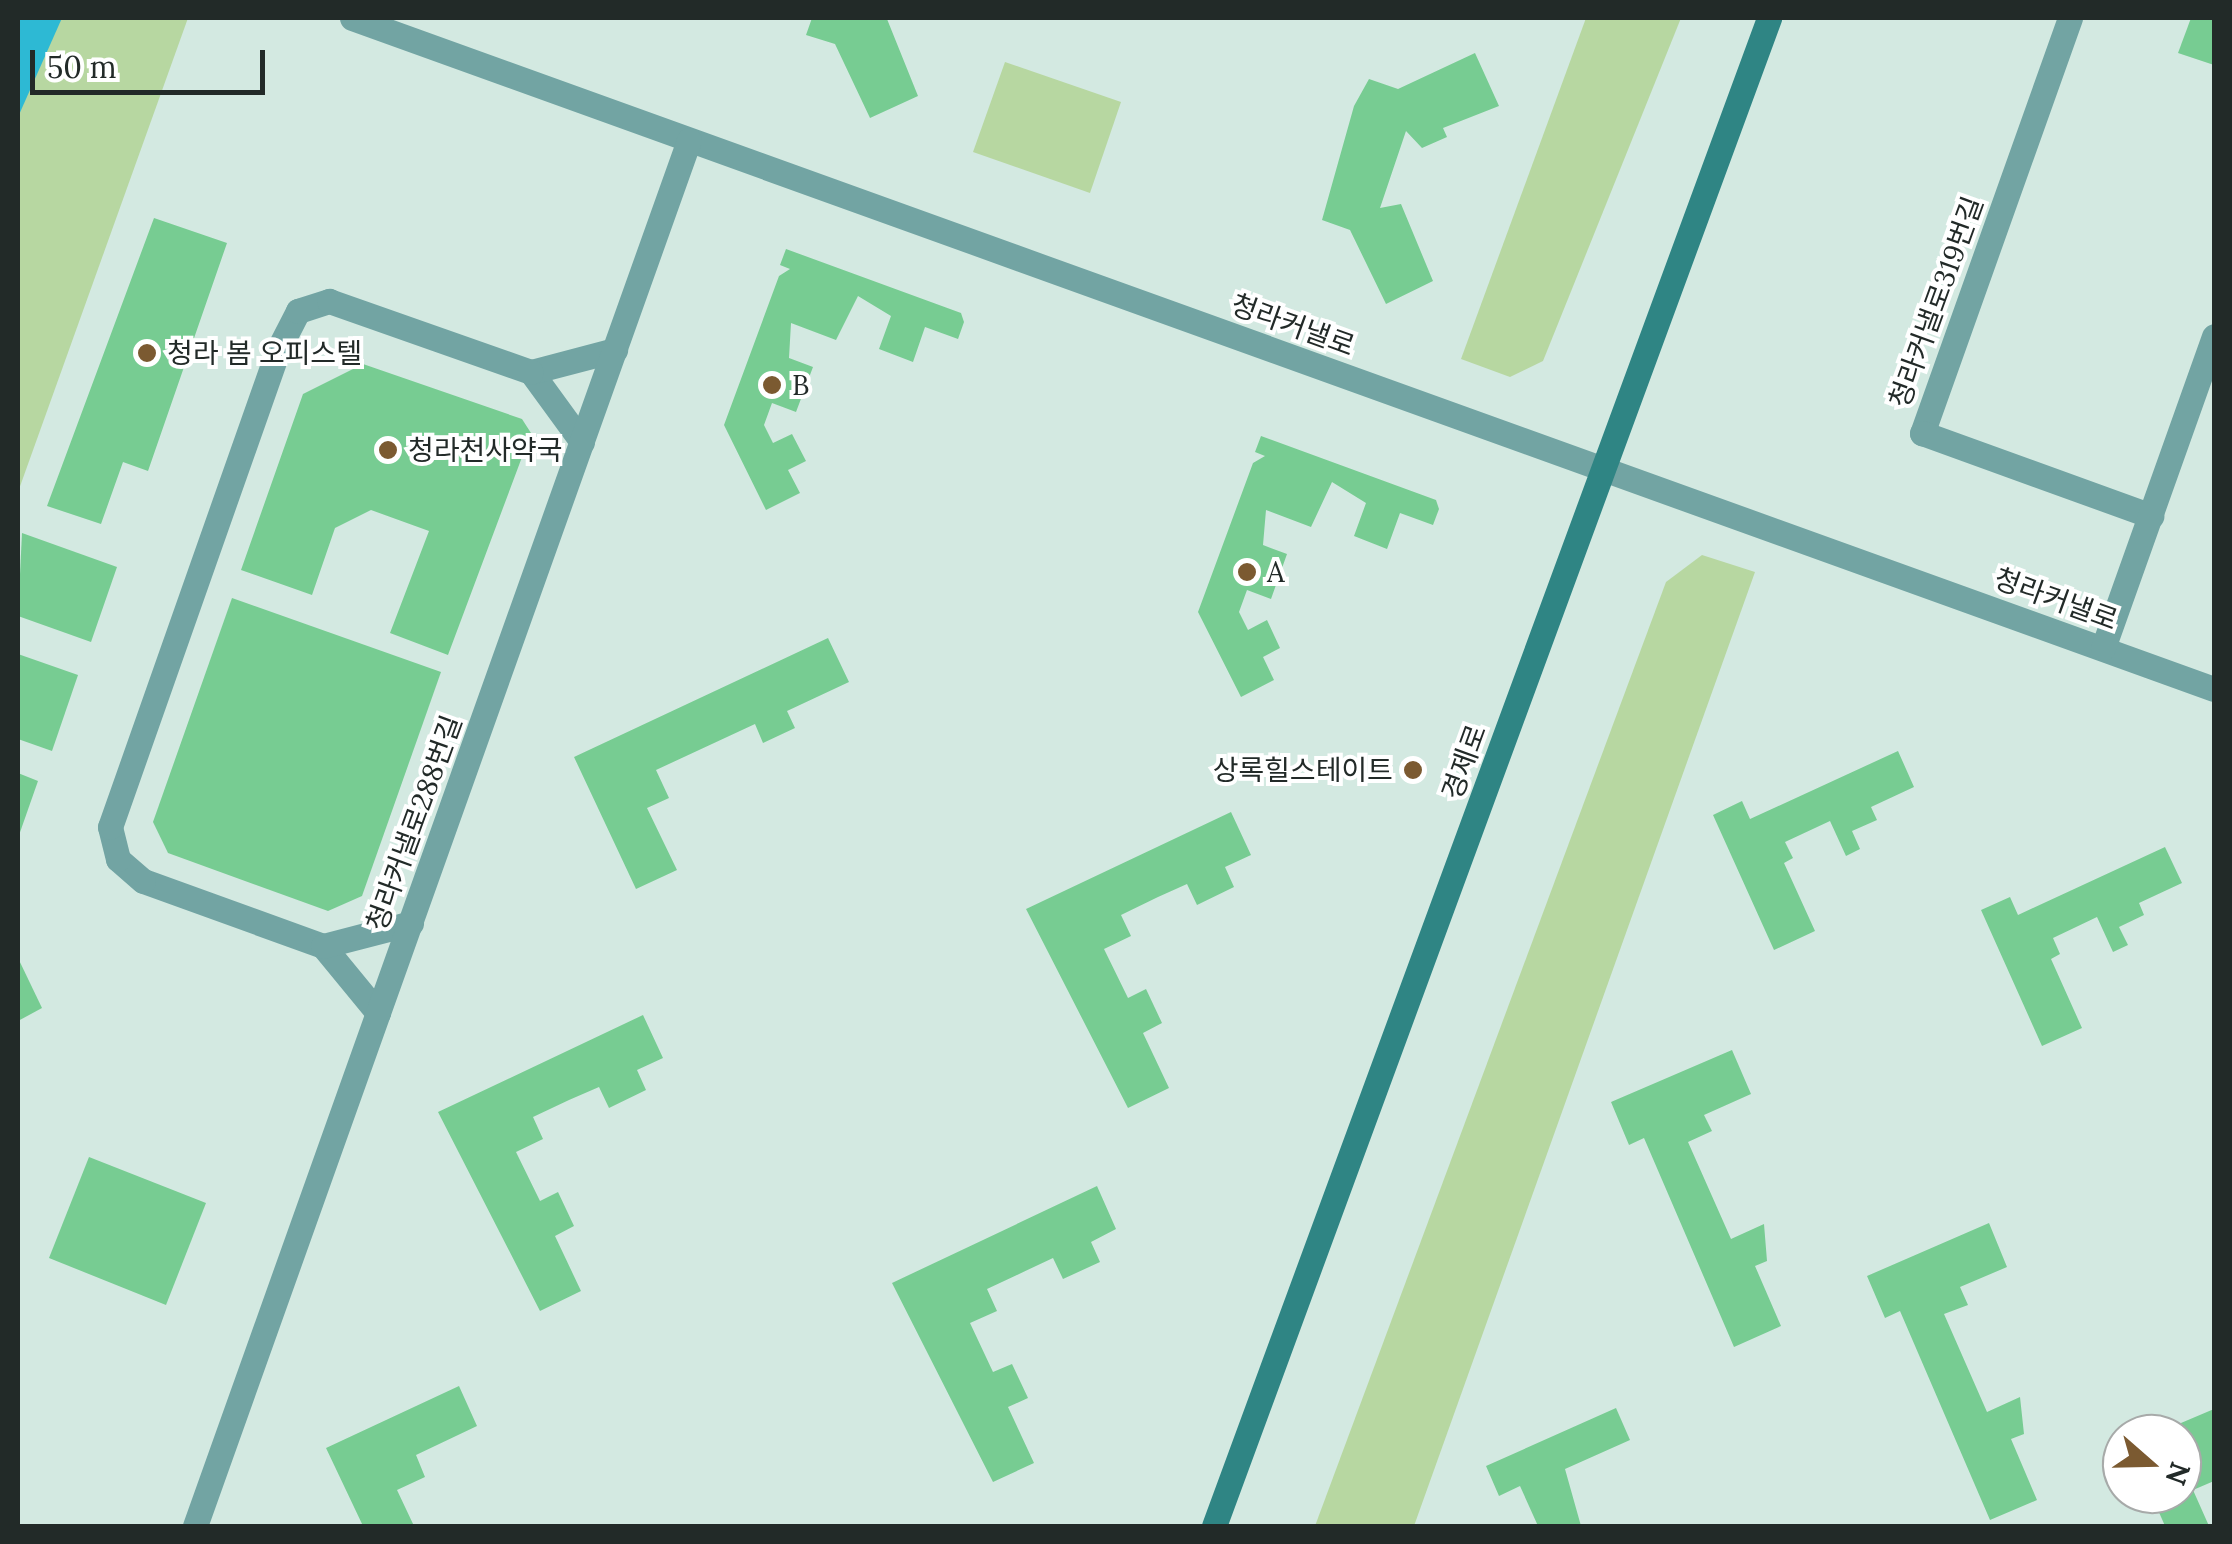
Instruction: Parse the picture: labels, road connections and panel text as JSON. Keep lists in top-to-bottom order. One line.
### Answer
{"streets":{"main road":["경제로"],"street":["청라커낼로319번길","청라커낼로","청라커낼로288번길"]},"crossings":[["청라커낼로","경제로"],["청라커낼로","청라커낼로288번길"]],"places":["청라 봄 오피스텔","B","청라천사약국","A","상록힐스테이트"],"scale_bar":"50 m","north":"right"}
